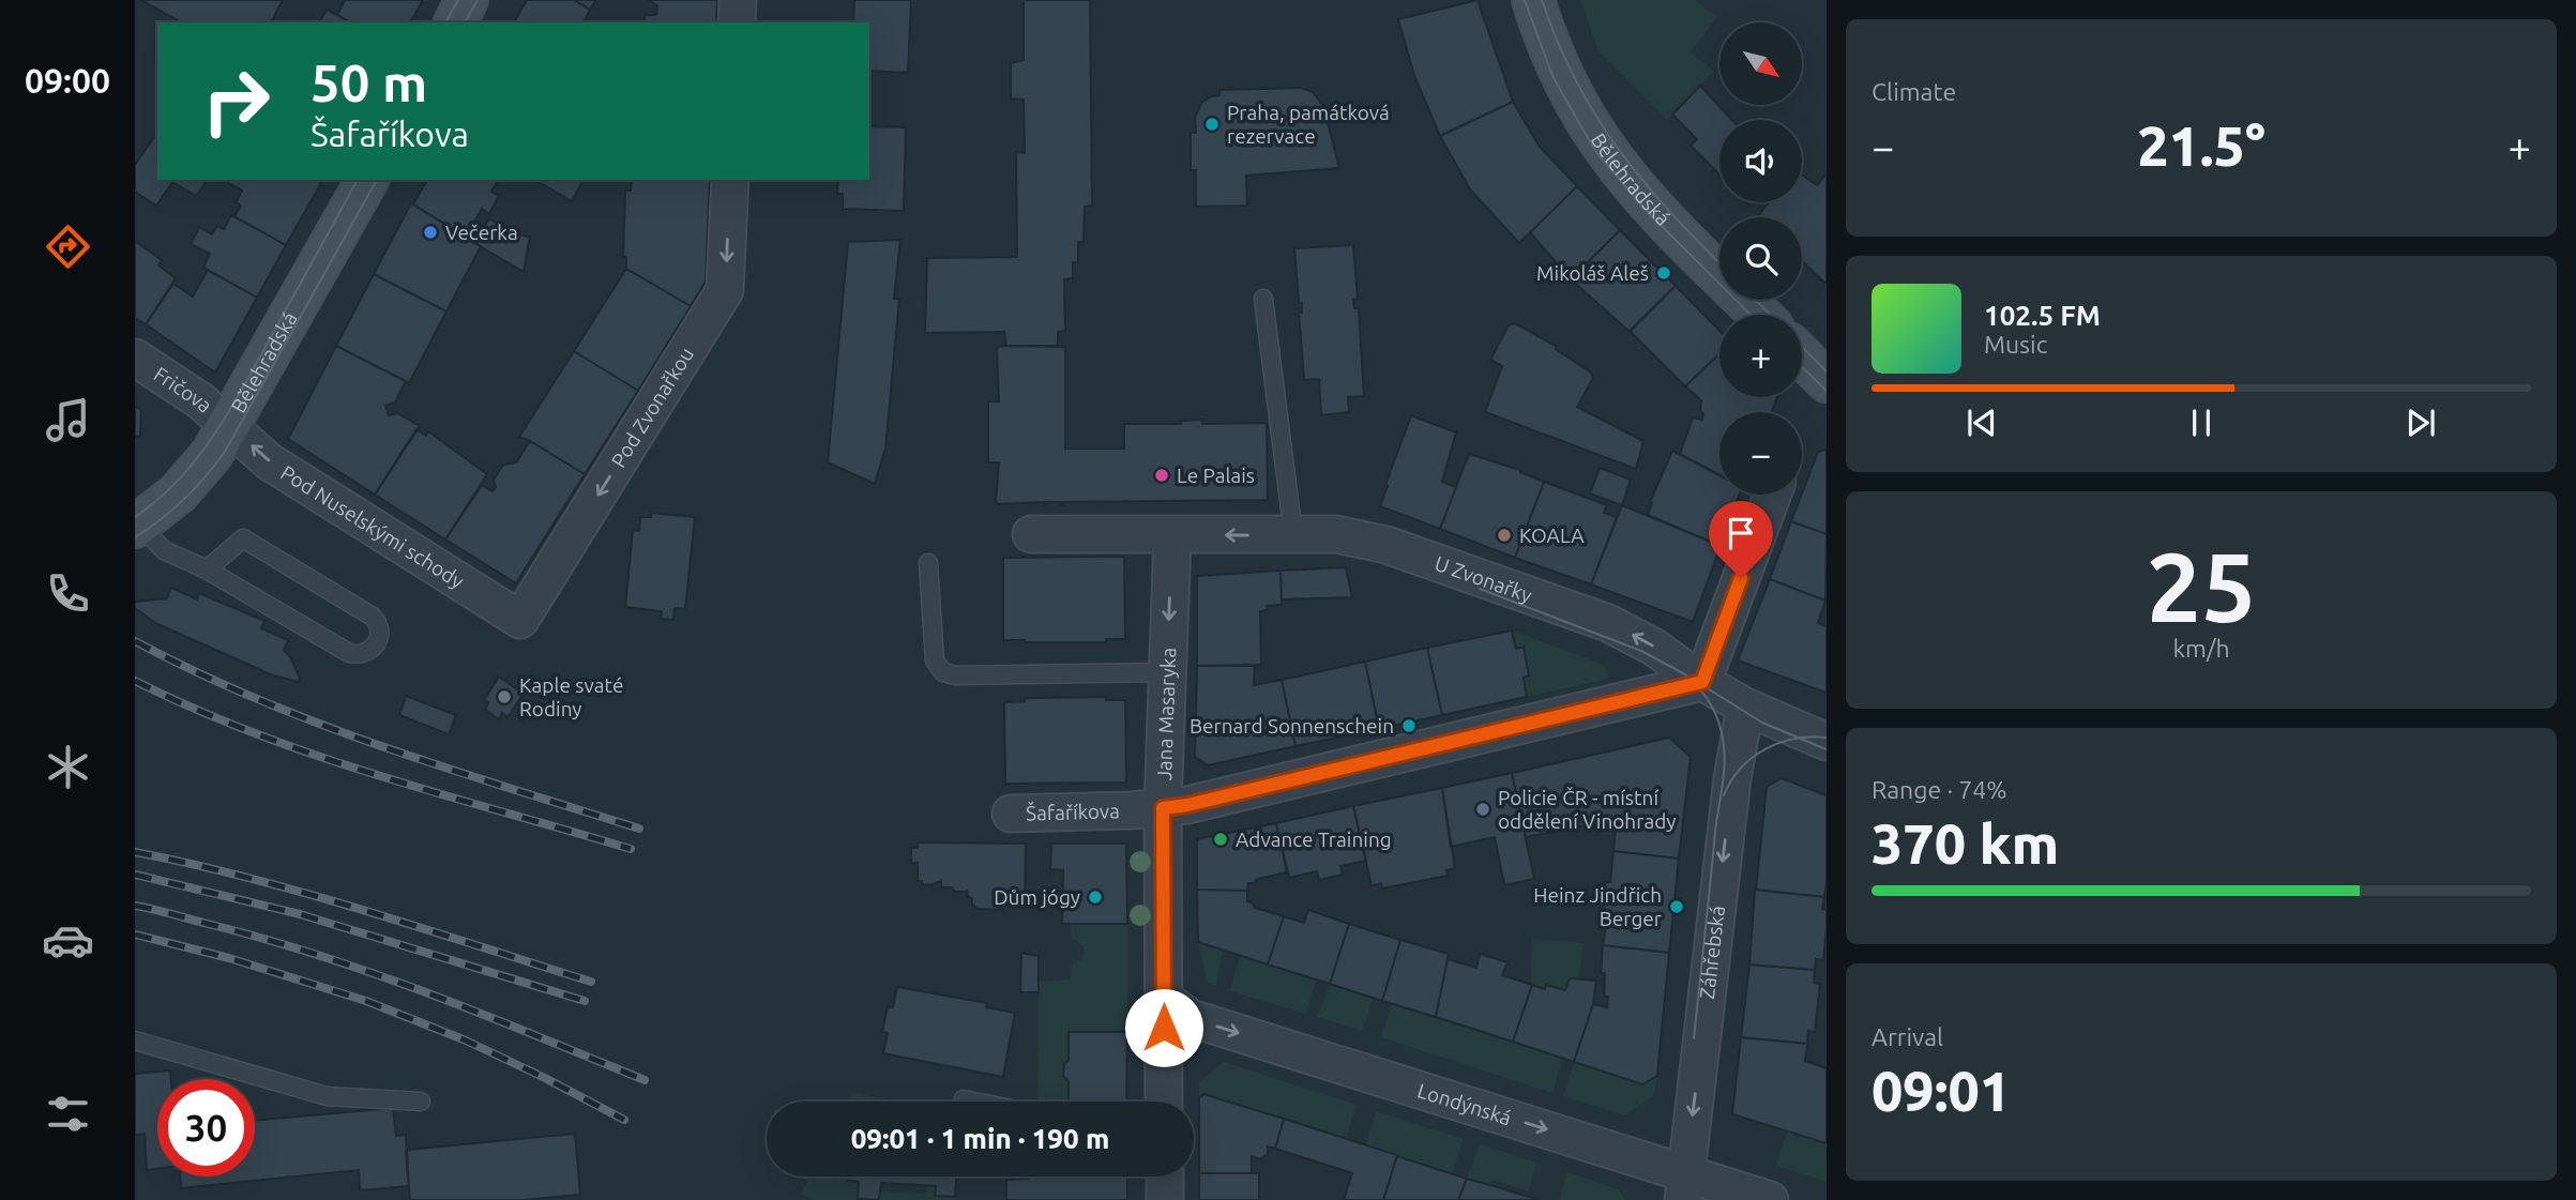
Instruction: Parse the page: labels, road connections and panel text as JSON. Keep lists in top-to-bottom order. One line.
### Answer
{"streets":{"street":["Bělehradská","Fričova","Pod Zvonařkou","Pod Nuselskými schody","U Zvonařky","Jana Masaryka","Šafaříkova","Záhřebská","Londýnská"]},"crossings":[["Bělehradská","Fričova"],["Bělehradská","Pod Nuselskými schody"],["Fričova","Pod Nuselskými schody"],["Pod Zvonařkou","Pod Nuselskými schody"],["U Zvonařky","Jana Masaryka"],["U Zvonařky","Šafaříkova"],["Jana Masaryka","Šafaříkova"],["Jana Masaryka","Londýnská"],["Záhřebská","Londýnská"]],"one_way":["Pod Zvonařkou","Pod Nuselskými schody","U Zvonařky","Záhřebská","Londýnská"],"places":["Praha, památková rezervace","Večerka","Mikoláš Aleš","Le Palais","KOALA","Kaple svaté Rodiny","Bernard Sonnenschein","Policie ČR - místní oddělení Vinohrady","Advance Training","Dům jógy","Heinz Jindřich Berger"],"north":"bottom right","page":{"tabs":"09:00","tile":["Climate",["25","km/h"],["Range · 74%","370 km"],["Arrival","09:01"]],"map_buttons":["+","−"],"turn":["50 m","Šafaříkova"],"heat":["−","21.5°","+"],"song":["102.5 FM","Music"],"limit":"30","trip":"09:01 · 1 min · 190 m"}}
